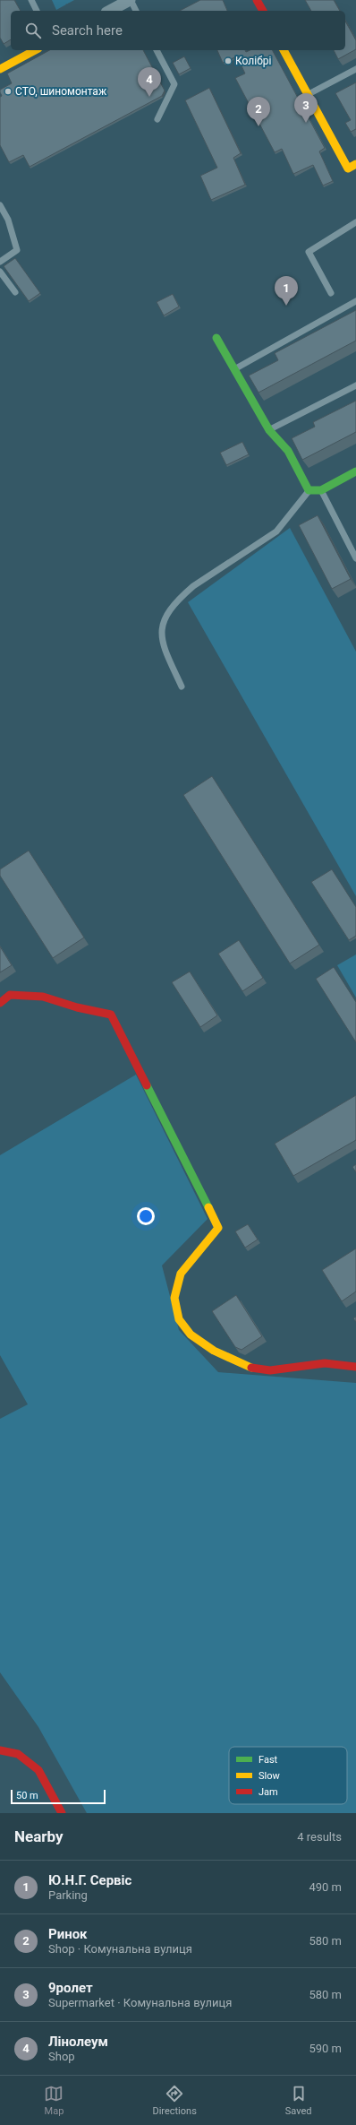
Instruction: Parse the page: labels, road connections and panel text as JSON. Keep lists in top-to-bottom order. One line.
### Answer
{"places":["Колібрі","СТО, шиномонтаж"],"legend":["Fast","Slow","Jam"],"scale_bar":"50 m","page":{"search":"Search here","pins":["4","3","2","1"],"scale":"50 m","heading":["Nearby","4 results"],"list":[{"mark":"1","name":"Ю.Н.Г. Сервіс","note":"Parking","value":"490 m"},{"mark":"2","name":"Ринок","note":"Shop · Комунальна вулиця","value":"580 m"},{"mark":"3","name":"9ролет","note":"Supermarket · Комунальна вулиця","value":"580 m"},{"mark":"4","name":"Лінолеум","note":"Shop","value":"590 m"}],"nav":["Map","Directions","Saved"]}}
